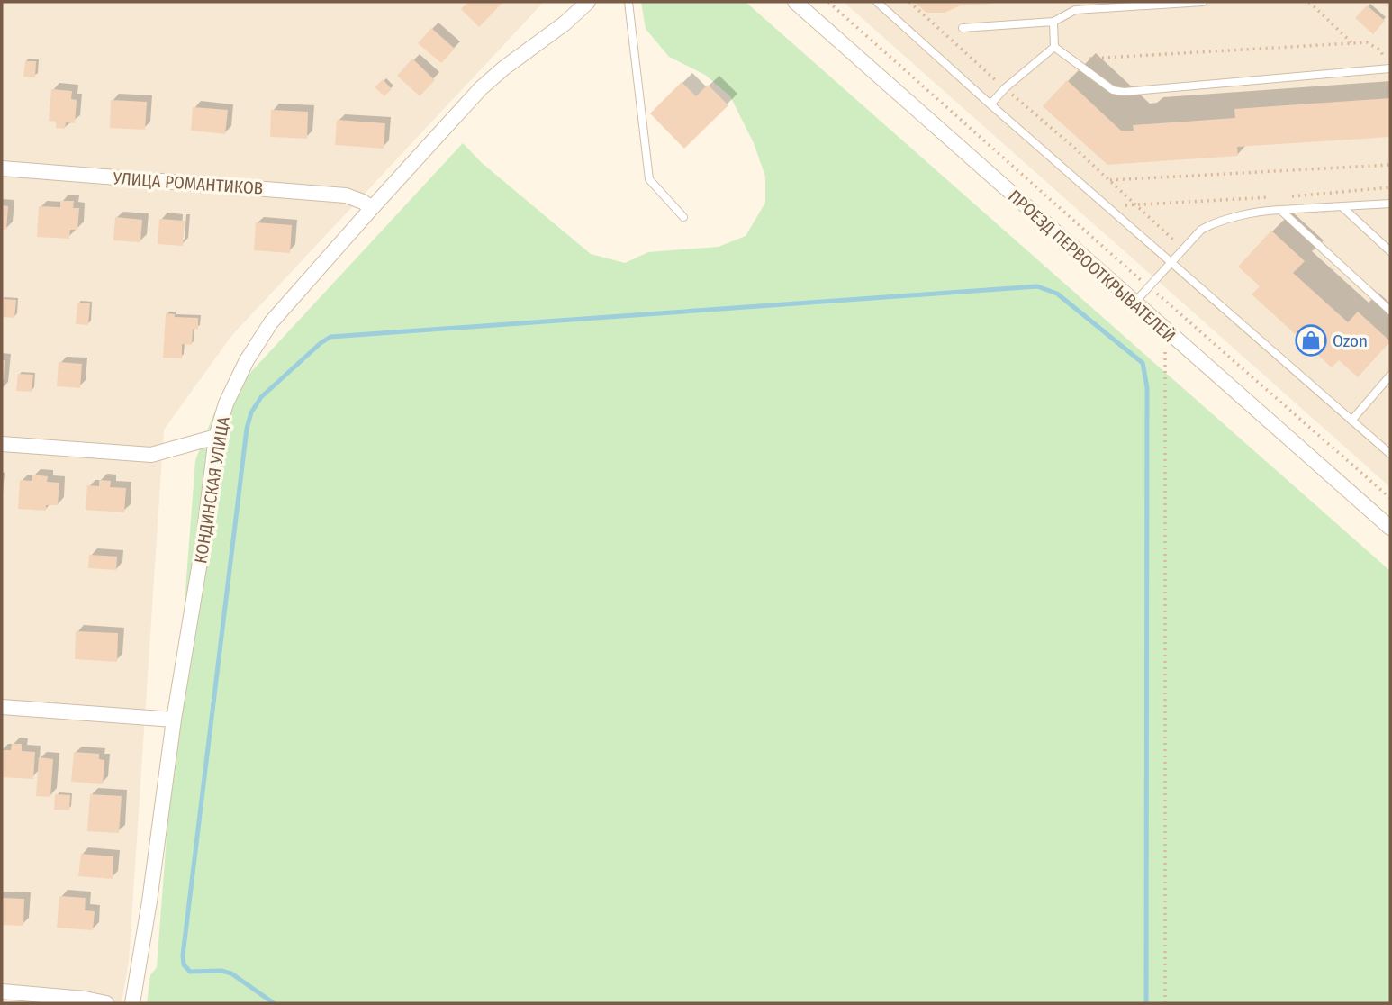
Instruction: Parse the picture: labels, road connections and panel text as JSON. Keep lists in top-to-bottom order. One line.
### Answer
{"streets":{"street":["УЛИЦА РОМАНТИКОВ","ПРОЕЗД ПЕРВООТКРЫВАТЕЛЕЙ","КОНДИНСКАЯ УЛИЦА"]},"crossings":[["УЛИЦА РОМАНТИКОВ","КОНДИНСКАЯ УЛИЦА"]],"places":{"shop":["Ozon"]}}
